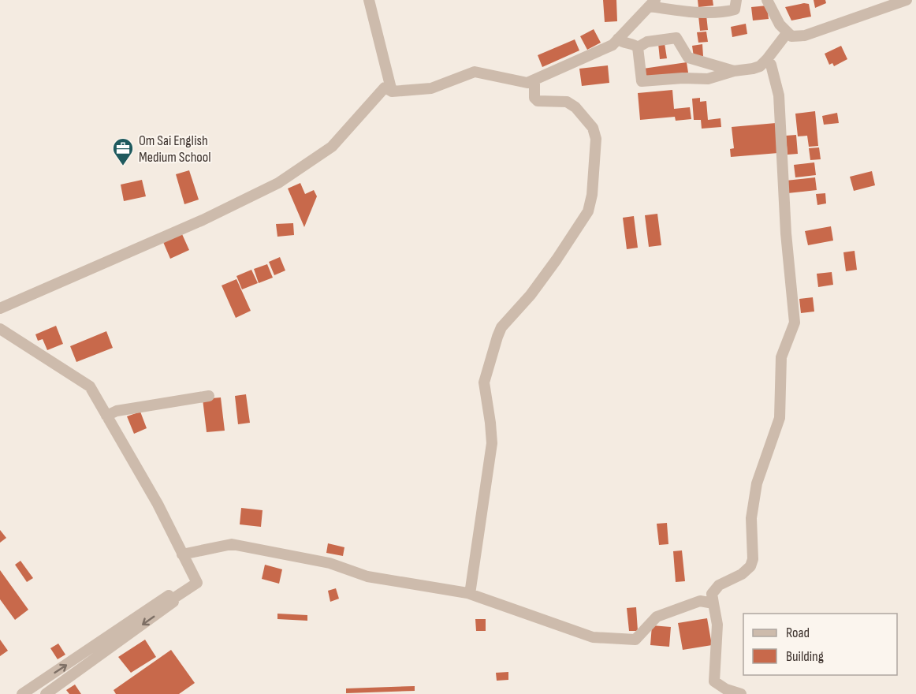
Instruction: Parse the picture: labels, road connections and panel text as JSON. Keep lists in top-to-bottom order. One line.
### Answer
{"places":{"office":["Om Sai English Medium School"]},"legend":["Road","Building"]}
